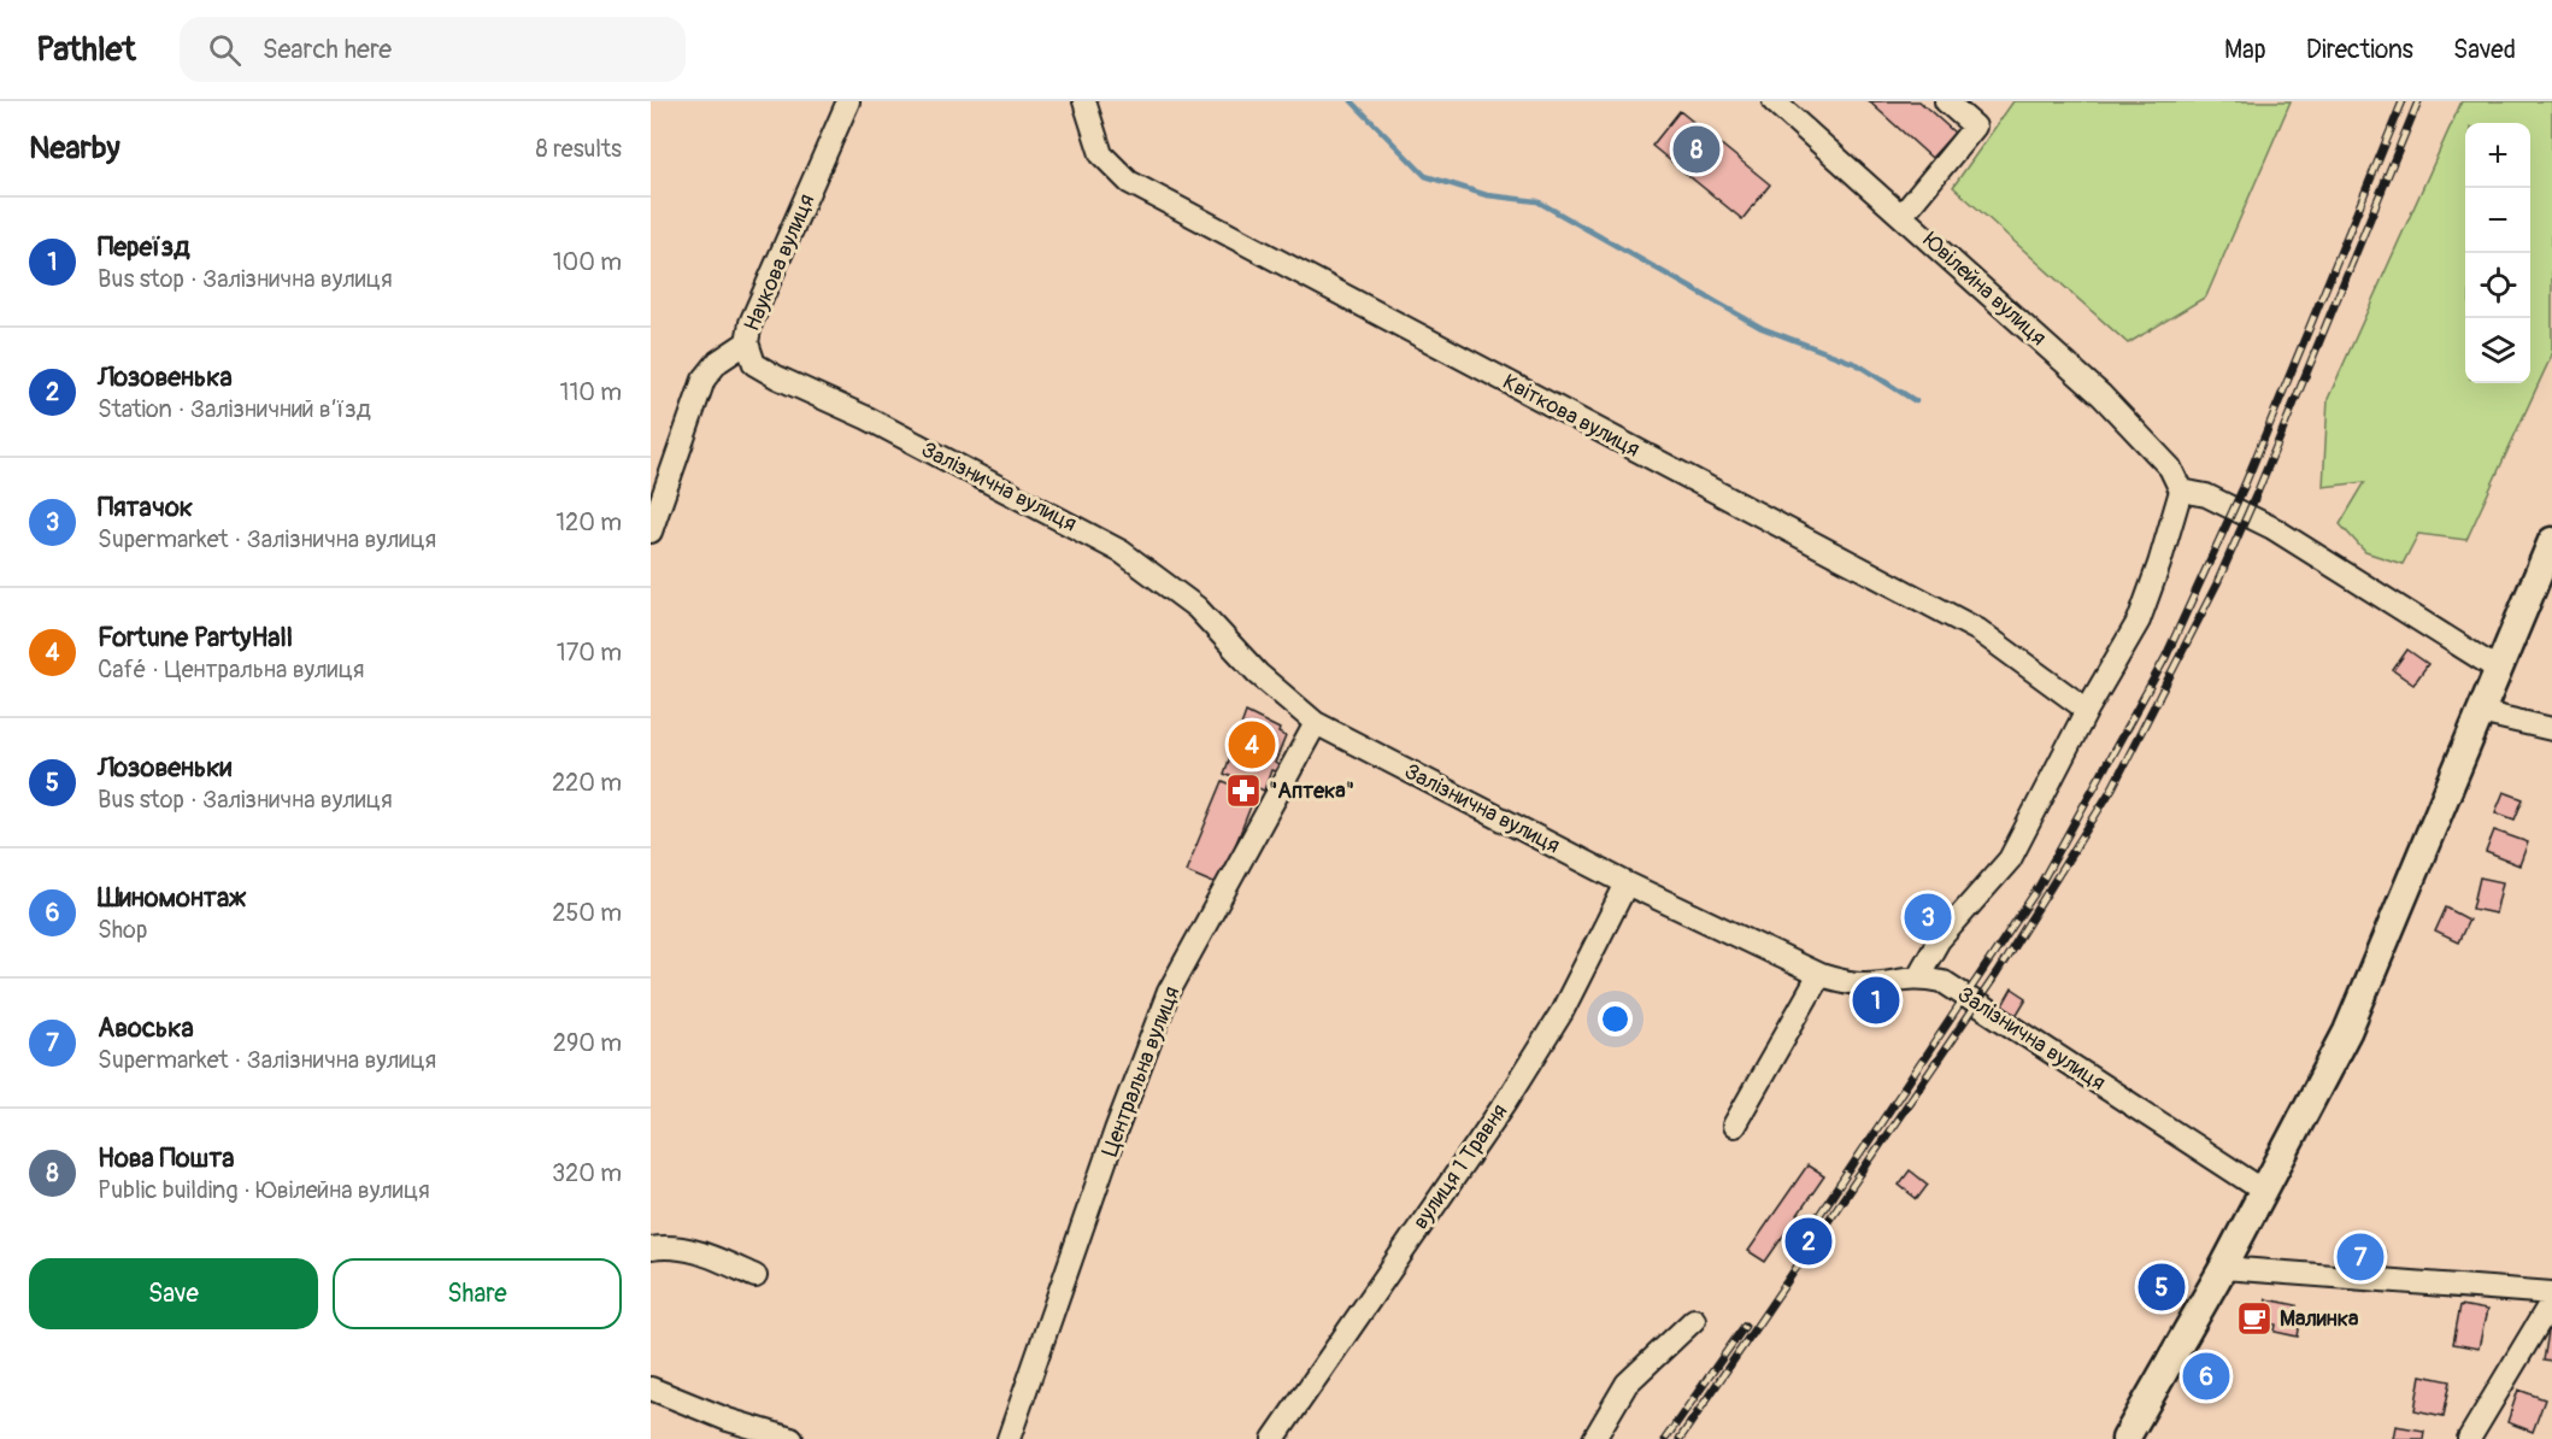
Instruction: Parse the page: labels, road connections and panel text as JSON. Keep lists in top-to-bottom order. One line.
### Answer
{"streets":{"street":["Наукова вулиця","Ювілейна вулиця","Квіткова вулиця","Залізнична вулиця","Центральна вулиця","вулиця 1 Травня"]},"crossings":[["Наукова вулиця","Залізнична вулиця"],["Залізнична вулиця","Центральна вулиця"],["Залізнична вулиця","вулиця 1 Травня"]],"places":{"pharmacy":["\"Аптека\""],"cafe":["Малинка"]},"page":{"header":"Pathlet","search":"Search here","nav":["Map","Directions","Saved"],"heading":["Nearby","8 results"],"map_buttons":["+","−"],"pins":["8","4","3","1","2","7","5","6"],"list":[{"mark":"1","name":"Переїзд","note":"Bus stop · Залізнична вулиця","value":"100 m"},{"mark":"2","name":"Лозовенька","note":"Station · Залізничний в’їзд","value":"110 m"},{"mark":"3","name":"Пятачок","note":"Supermarket · Залізнична вулиця","value":"120 m"},{"mark":"4","name":"Fortune PartyHall","note":"Café · Центральна вулиця","value":"170 m"},{"mark":"5","name":"Лозовеньки","note":"Bus stop · Залізнична вулиця","value":"220 m"},{"mark":"6","name":"Шиномонтаж","note":"Shop","value":"250 m"},{"mark":"7","name":"Авоська","note":"Supermarket · Залізнична вулиця","value":"290 m"},{"mark":"8","name":"Нова Пошта","note":"Public building · Ювілейна вулиця","value":"320 m"}],"buttons":["Save","Share"]}}
